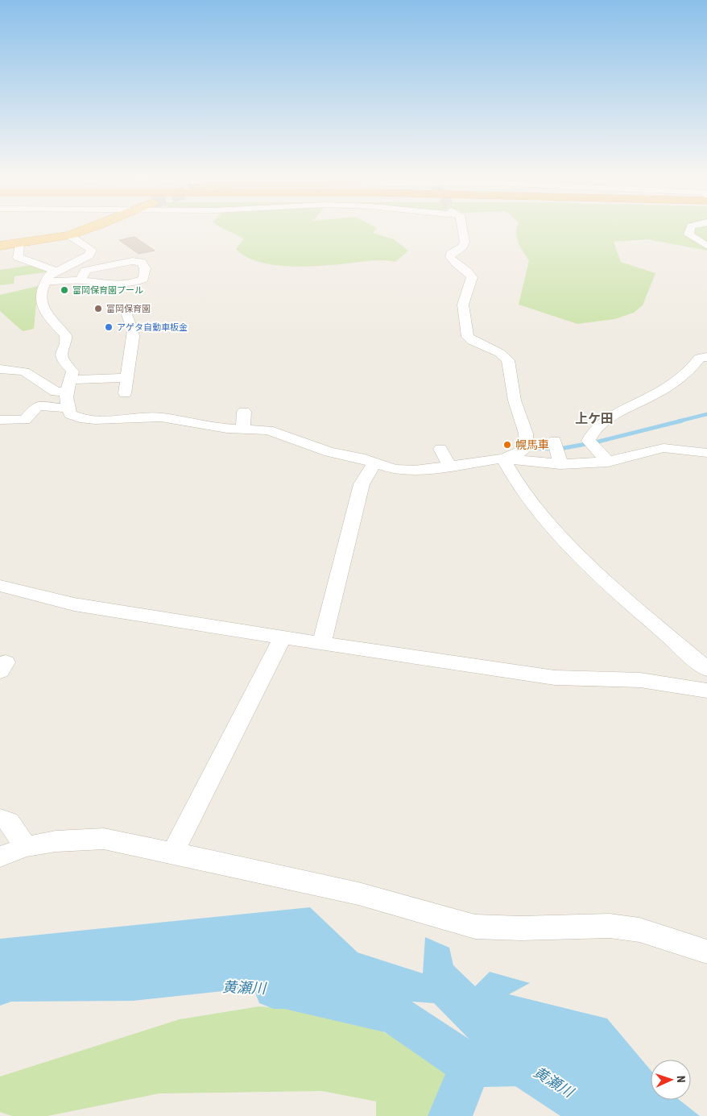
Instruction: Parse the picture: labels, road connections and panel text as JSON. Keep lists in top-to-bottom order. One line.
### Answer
{"districts":["上ケ田"],"water":["黄瀬川"],"places":["富岡保育園プール","富岡保育園","アゲタ自動車板金","幌馬車"],"north":"right"}
